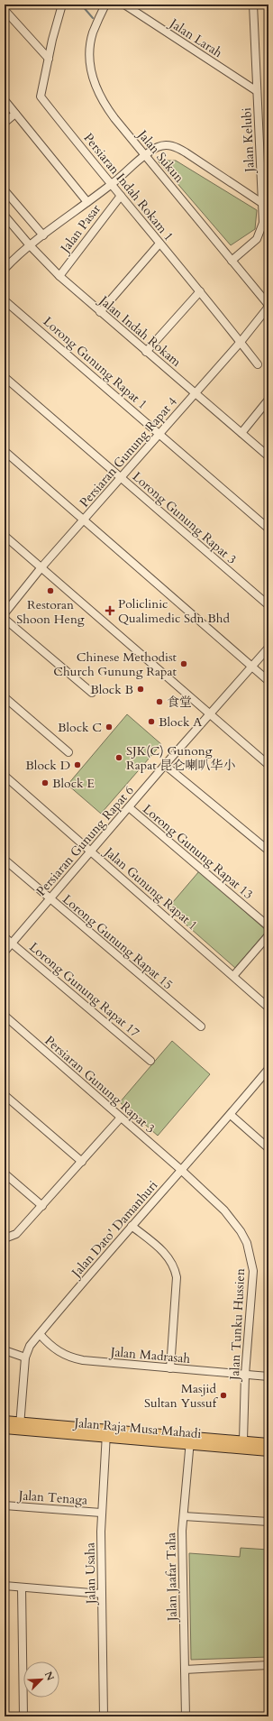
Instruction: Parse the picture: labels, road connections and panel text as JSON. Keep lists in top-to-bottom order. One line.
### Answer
{"streets":{"main road":["Jalan Raja Musa Mahadi"],"street":["Jalan Larah","Jalan Kelubi","Jalan Sukun","Persiaran Indah Rokam 1","Jalan Pasar","Jalan Indah Rokam","Lorong Gunung Rapat 1","Persiaran Gunung Rapat 4","Lorong Gunung Rapat 3","Persiaran Gunung Rapat 6","Lorong Gunung Rapat 13","Jalan Gunung Rapat 1","Lorong Gunung Rapat 15","Lorong Gunung Rapat 17","Persiaran Gunung Rapat 3","Jalan Dato' Damanhuri","Jalan Tunku Hussien","Jalan Madrasah","Jalan Tenaga","Jalan Usaha","Jalan Jaafar Taha"]},"crossings":[["Jalan Larah","Jalan Kelubi"],["Jalan Kelubi","Jalan Sukun"],["Jalan Sukun","Persiaran Gunung Rapat 4"],["Persiaran Indah Rokam 1","Jalan Pasar"],["Persiaran Indah Rokam 1","Persiaran Gunung Rapat 4"],["Jalan Pasar","Jalan Indah Rokam"],["Jalan Indah Rokam","Persiaran Gunung Rapat 4"],["Lorong Gunung Rapat 1","Persiaran Gunung Rapat 4"],["Persiaran Gunung Rapat 4","Lorong Gunung Rapat 3"],["Persiaran Gunung Rapat 6","Lorong Gunung Rapat 13"],["Persiaran Gunung Rapat 6","Jalan Gunung Rapat 1"],["Persiaran Gunung Rapat 6","Lorong Gunung Rapat 15"],["Persiaran Gunung Rapat 6","Lorong Gunung Rapat 17"],["Persiaran Gunung Rapat 3","Jalan Dato' Damanhuri"],["Persiaran Gunung Rapat 3","Jalan Tunku Hussien"],["Jalan Dato' Damanhuri","Jalan Tunku Hussien"],["Jalan Dato' Damanhuri","Jalan Madrasah"],["Jalan Dato' Damanhuri","Jalan Raja Musa Mahadi"],["Jalan Tunku Hussien","Jalan Madrasah"],["Jalan Tunku Hussien","Jalan Raja Musa Mahadi"],["Jalan Raja Musa Mahadi","Jalan Usaha"],["Jalan Raja Musa Mahadi","Jalan Jaafar Taha"],["Jalan Tenaga","Jalan Usaha"]],"places":{"other":["Restoran Shoon Heng","Chinese Methodist Church Gunung Rapat","Block B","食堂","Block A","Block C","SJK(C) Gunong Rapat 昆仑喇叭华小","Block D","Block E","Masjid Sultan Yussuf"],"health":["Policlinic Qualimedic Sdn Bhd"]},"north":"top right"}
